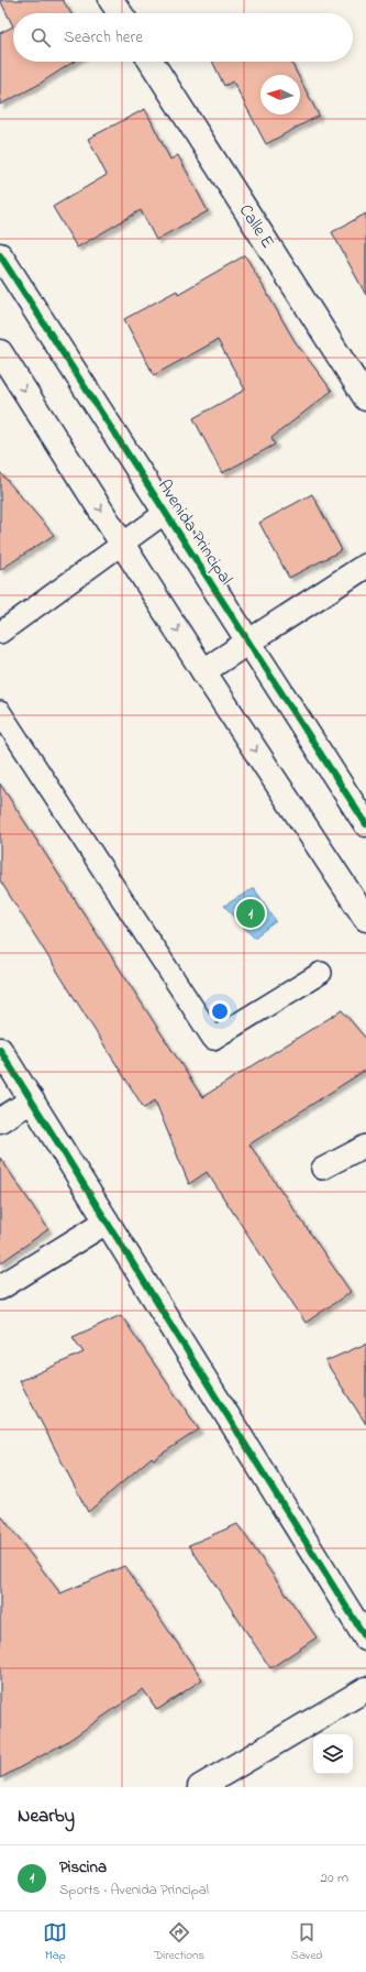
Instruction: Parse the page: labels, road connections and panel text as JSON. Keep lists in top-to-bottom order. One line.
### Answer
{"streets":{"street":["Calle E","Avenida Principal"]},"north":"left","page":{"search":"Search here","pins":"1","heading":"Nearby","list":[{"mark":"1","name":"Piscina","note":"Sports · Avenida Principal","value":"20 m"}],"nav":["Map","Directions","Saved"]}}
